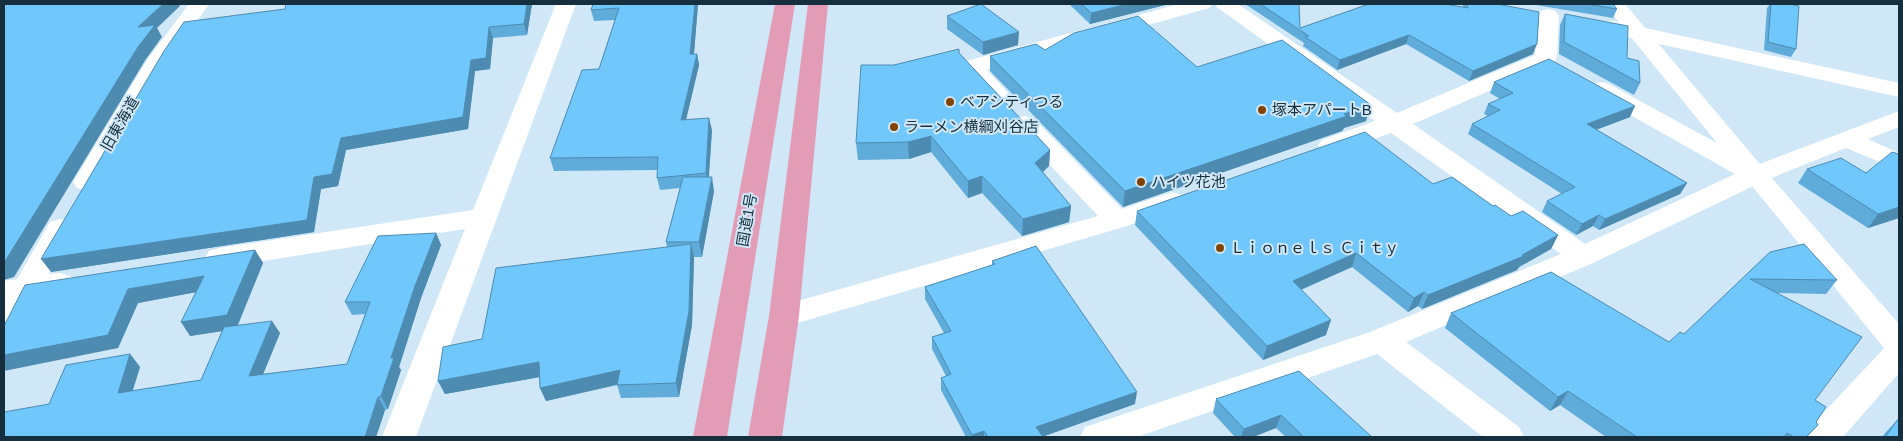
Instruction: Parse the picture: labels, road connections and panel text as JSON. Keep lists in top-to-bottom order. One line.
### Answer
{"streets":{"highway":["国道1号"],"street":["旧東海道"]},"places":["ベアシティつる","塚本アパートB","ラーメン横綱刈谷店","ハイツ花池","Ｌｉｏｎｅｌｓ Ｃｉｔｙ"]}
